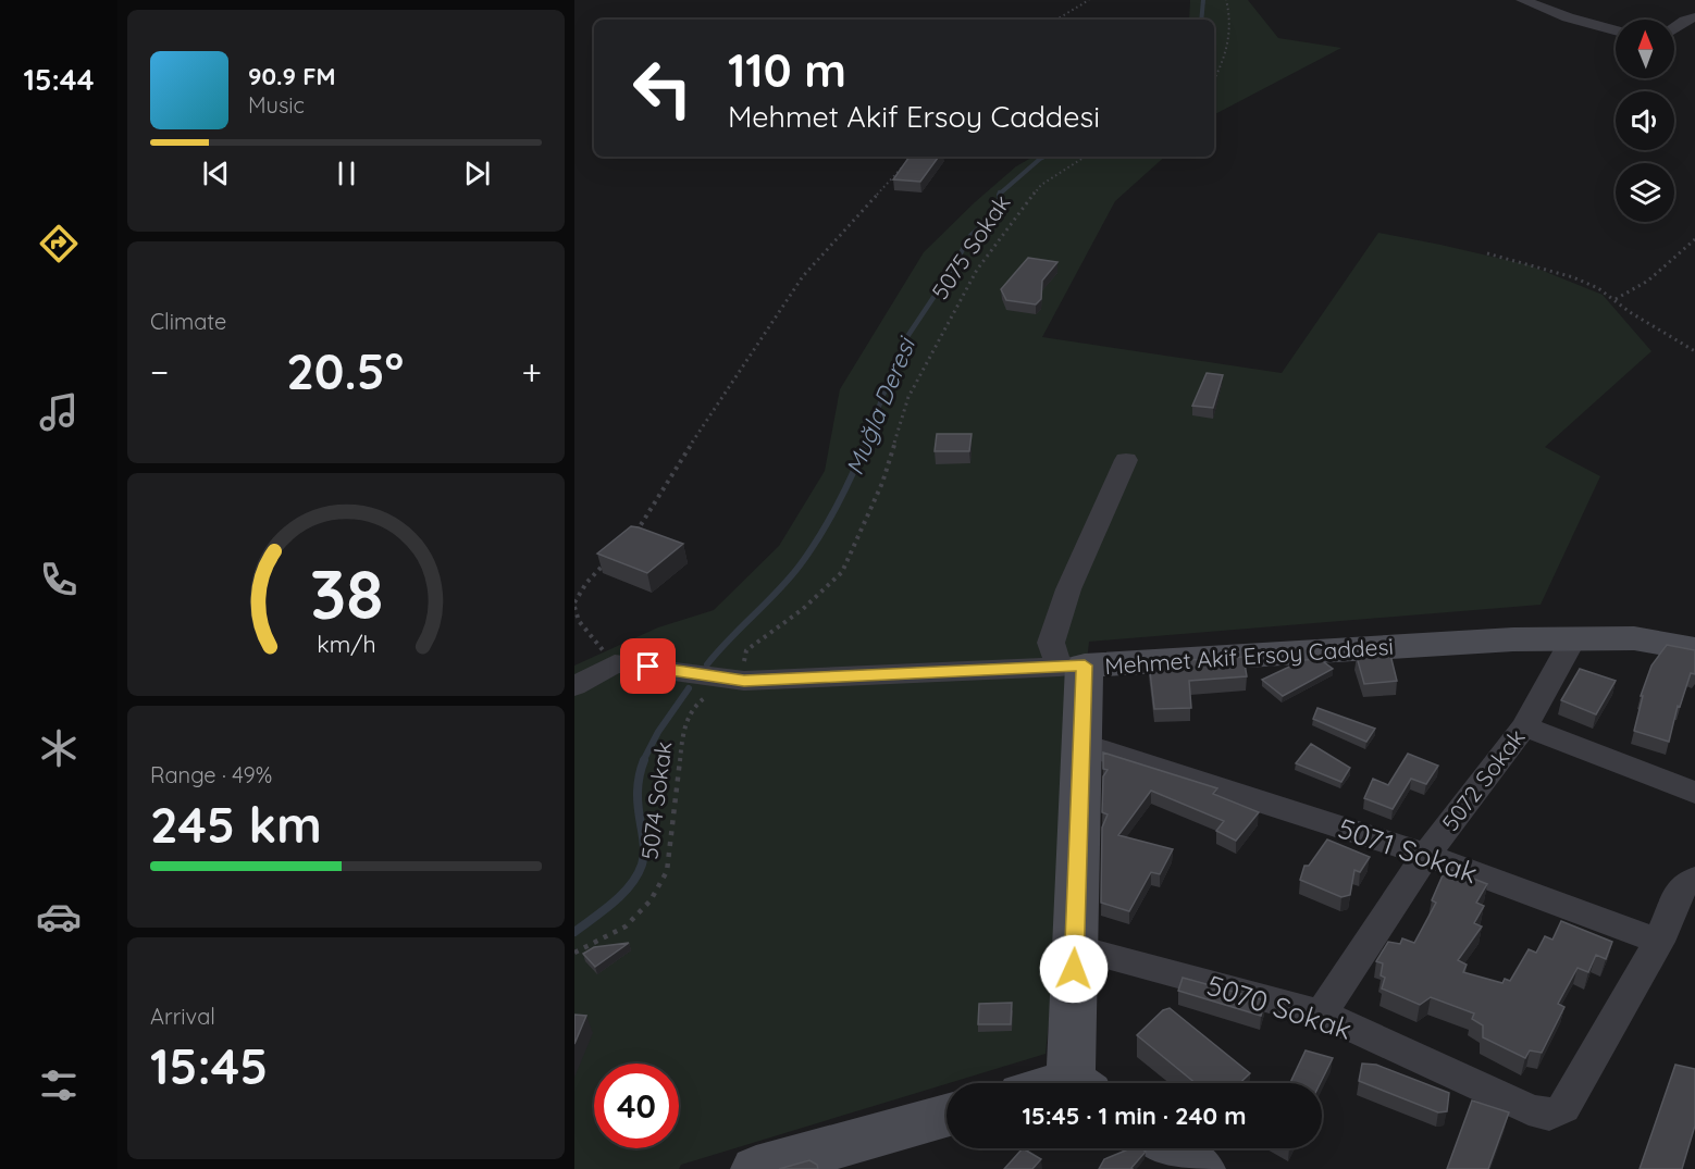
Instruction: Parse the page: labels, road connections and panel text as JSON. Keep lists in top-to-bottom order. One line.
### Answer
{"streets":{"street":["Mehmet Akif Ersoy Caddesi","5072 Sokak","5071 Sokak","5070 Sokak"],"path":["5075 Sokak","5074 Sokak"]},"crossings":[["5075 Sokak","Mehmet Akif Ersoy Caddesi"],["5075 Sokak","5074 Sokak"],["Mehmet Akif Ersoy Caddesi","5072 Sokak"],["Mehmet Akif Ersoy Caddesi","5074 Sokak"],["5072 Sokak","5071 Sokak"],["5072 Sokak","5070 Sokak"],["5071 Sokak","5070 Sokak"]],"water":["Muğla Deresi"],"north":"top","page":{"tabs":"15:44","turn":["110 m","Mehmet Akif Ersoy Caddesi"],"song":["90.9 FM","Music"],"tile":["Climate",["Range · 49%","245 km"],["Arrival","15:45"]],"heat":["−","20.5°","+"],"limit":"40","trip":"15:45 · 1 min · 240 m","gauge":["38","km/h"]}}
